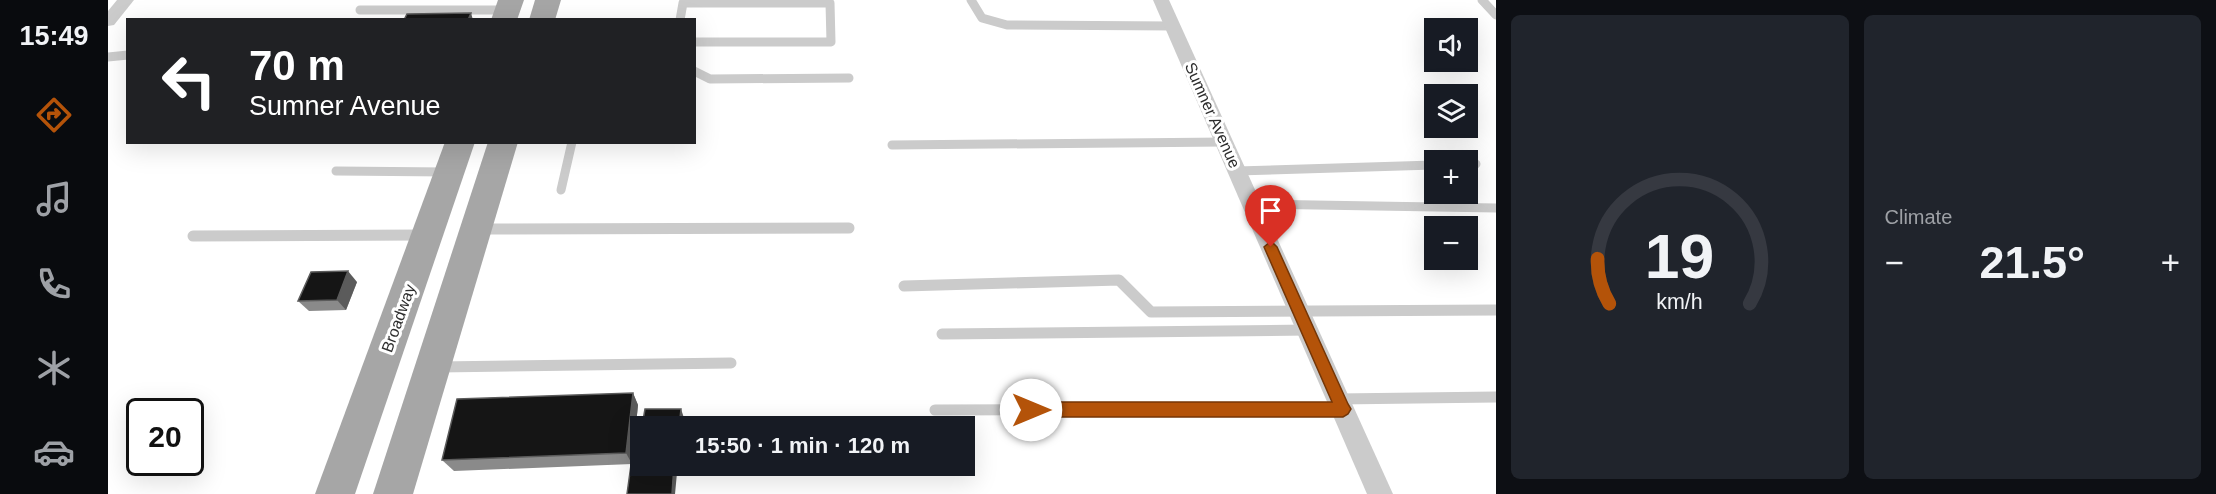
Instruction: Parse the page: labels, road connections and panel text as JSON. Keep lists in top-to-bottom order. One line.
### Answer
{"streets":{"main road":["Broadway"],"street":["Sumner Avenue"]},"page":{"tabs":"15:49","tile":"Climate","map_buttons":["+","−"],"turn":["70 m","Sumner Avenue"],"heat":["−","21.5°","+"],"limit":"20","trip":"15:50 · 1 min · 120 m","gauge":["19","km/h"]}}
